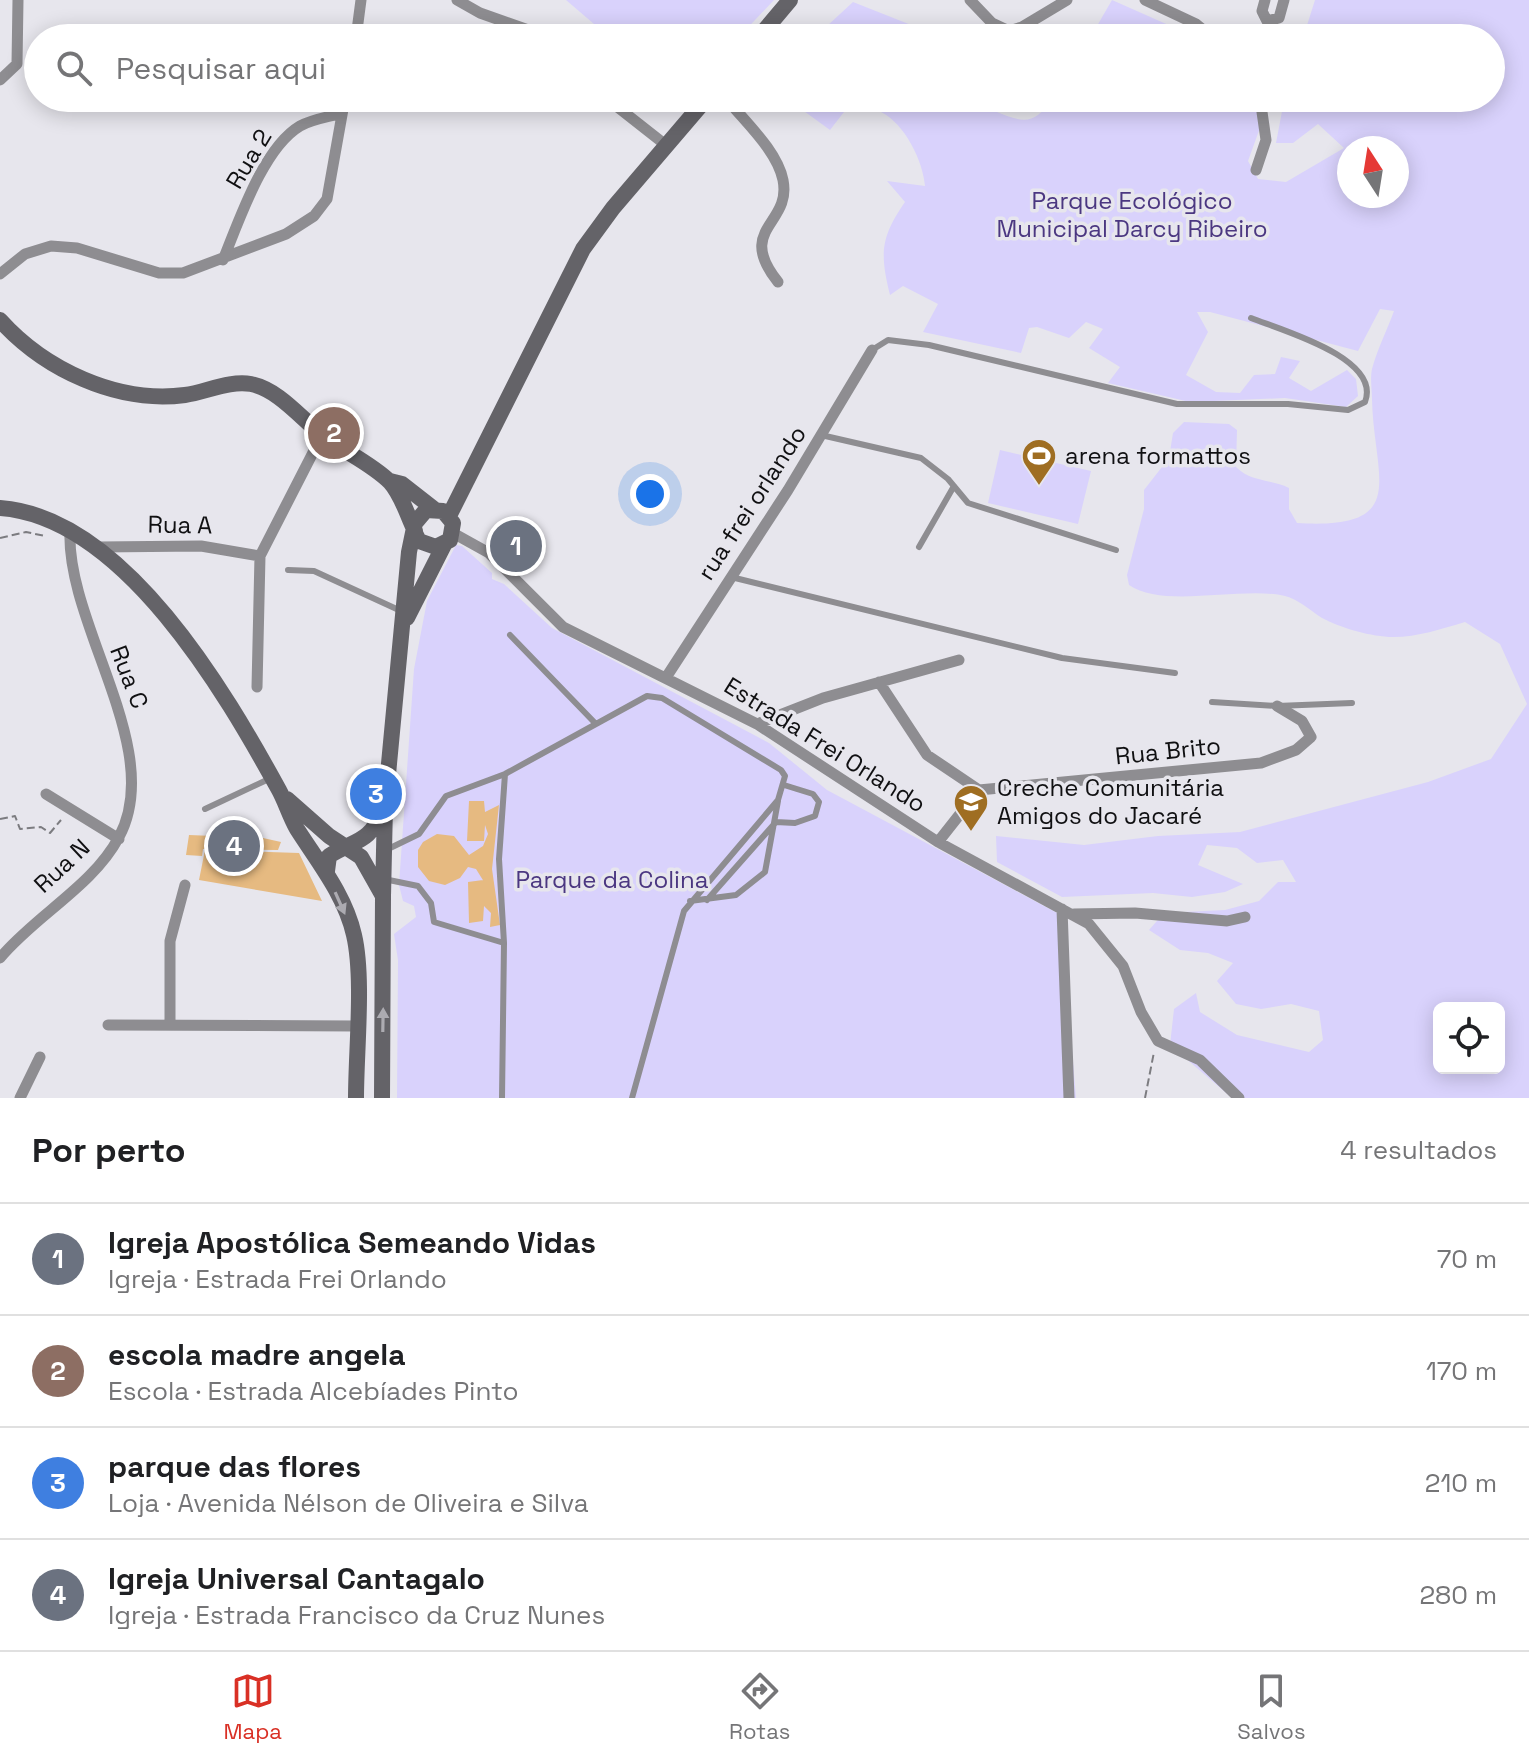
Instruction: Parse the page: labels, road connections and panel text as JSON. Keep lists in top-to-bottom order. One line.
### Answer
{"streets":{"street":["Rua 2","rua frei orlando","Rua A","Rua C","Estrada Frei Orlando","Rua Brito","Rua N"]},"crossings":[["rua frei orlando","Estrada Frei Orlando"],["Rua C","Rua N"]],"parks":["Parque Ecológico Municipal Darcy Ribeiro","Parque da Colina"],"places":{"sports":["arena formattos"],"school or university":["Creche Comunitária Amigos do Jacaré"]},"north":"top","page":{"search":"Pesquisar aqui","pins":["2","1","3","4"],"heading":["Por perto","4 resultados"],"list":[{"mark":"1","name":"Igreja Apostólica Semeando Vidas","note":"Igreja · Estrada Frei Orlando","value":"70 m"},{"mark":"2","name":"escola madre angela","note":"Escola · Estrada Alcebíades Pinto","value":"170 m"},{"mark":"3","name":"parque das flores","note":"Loja · Avenida Nélson de Oliveira e Silva","value":"210 m"},{"mark":"4","name":"Igreja Universal Cantagalo","note":"Igreja · Estrada Francisco da Cruz Nunes","value":"280 m"}],"nav":["Mapa","Rotas","Salvos"]}}
